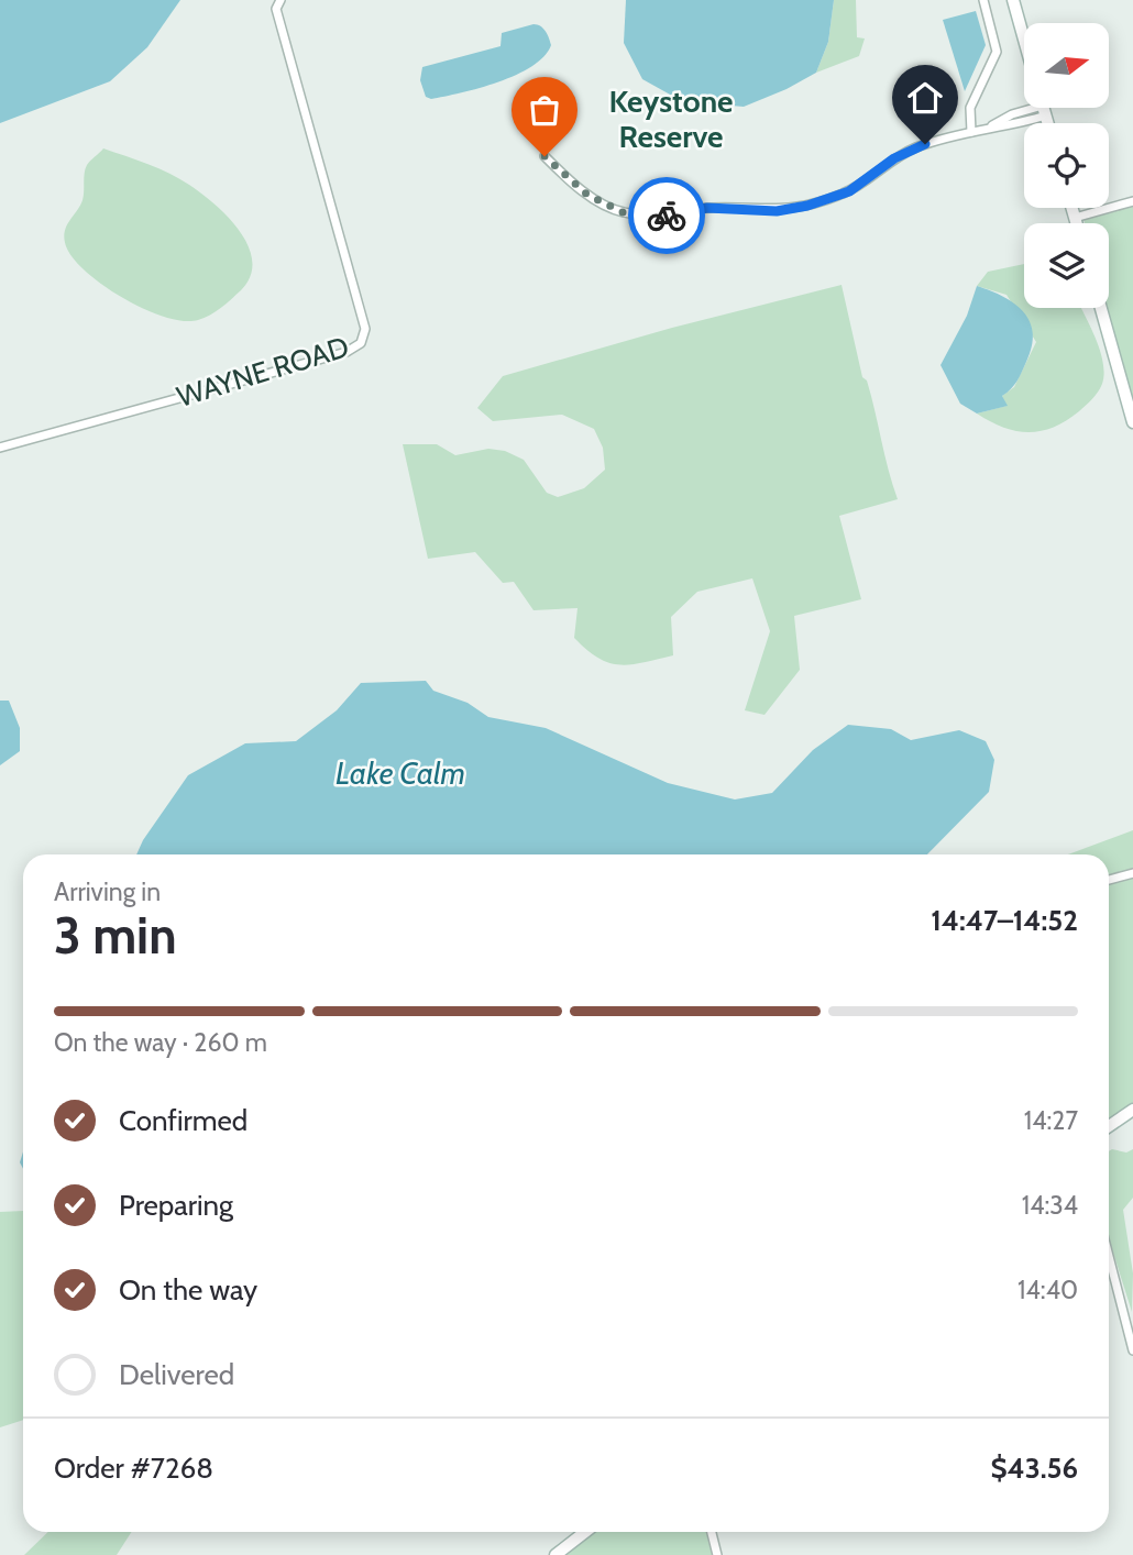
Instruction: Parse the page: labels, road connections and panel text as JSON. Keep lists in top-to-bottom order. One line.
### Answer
{"streets":{"street":["WAYNE ROAD"]},"districts":["Keystone Reserve"],"water":["Lake Calm"],"north":"right","page":{"heading":["3 min","Arriving in","14:47–14:52"],"panel":["Order #7268","$43.56"],"bar":"On the way · 260 m","list":[["Confirmed","14:27"],["Preparing","14:34"],["On the way","14:40"],"Delivered"]}}
